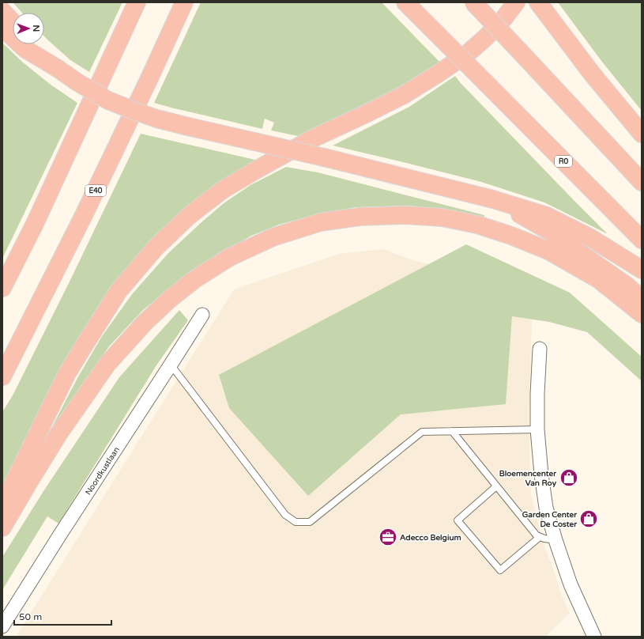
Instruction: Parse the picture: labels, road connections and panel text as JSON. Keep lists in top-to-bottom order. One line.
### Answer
{"streets":{"highway":["R0","E40"],"street":["Noordkustlaan"]},"places":{"shop":["Bloemencenter Van Roy","Garden Center De Coster"],"office":["Adecco Belgium"]},"scale_bar":"50 m","north":"right"}
